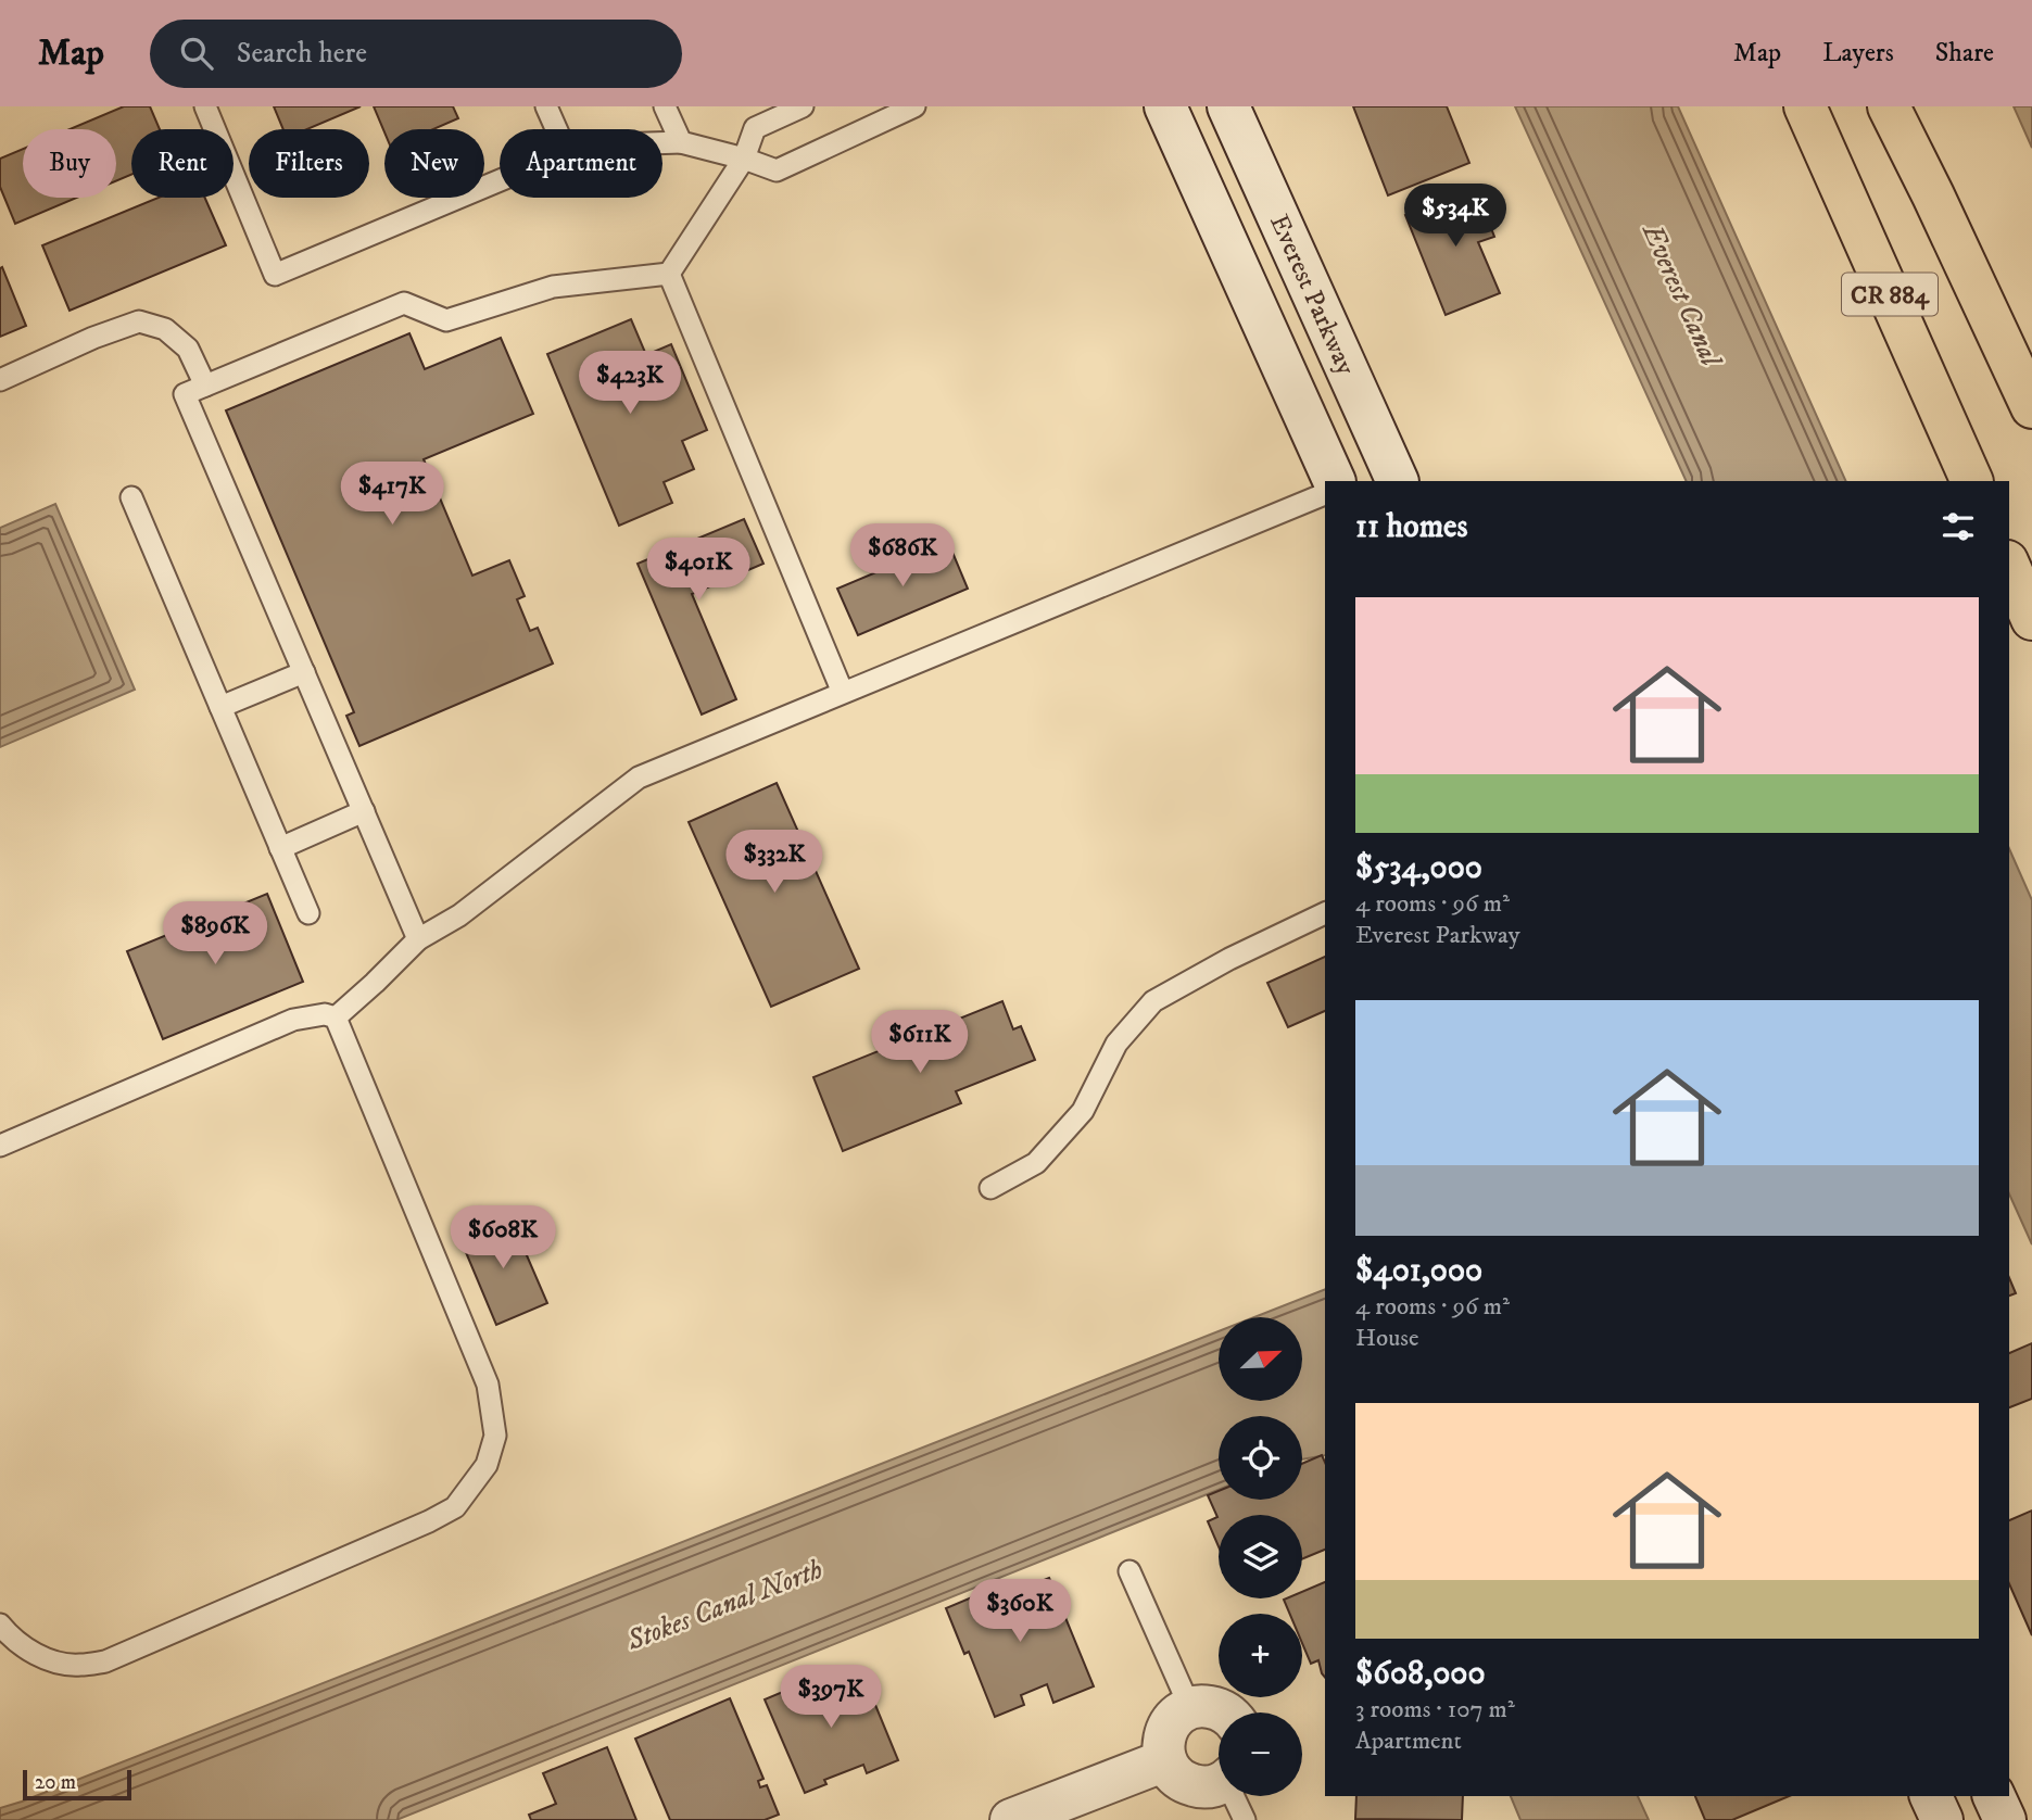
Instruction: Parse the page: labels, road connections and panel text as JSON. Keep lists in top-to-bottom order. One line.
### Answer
{"streets":{"highway":["CR 884"],"street":["Everest Parkway"]},"water":["Everest Canal","Stokes Canal North"],"scale_bar":"20 m","north":"top right","page":{"header":"Map","search":"Search here","nav":["Map","Layers","Share"],"chip":["Buy","Rent","Filters","New","Apartment"],"price":["$534K","$423K","$417K","$686K","$401K","$332K","$896K","$611K","$608K","$360K","$397K"],"heading":"11 homes","list":[{"name":"$534,000","note":"4 rooms · 96 m² · Everest Parkway"},{"name":"$401,000","note":"4 rooms · 96 m² · House"},{"name":"$608,000","note":"3 rooms · 107 m² · Apartment"}],"map_buttons":["+","−"],"scale":"20 m"}}
